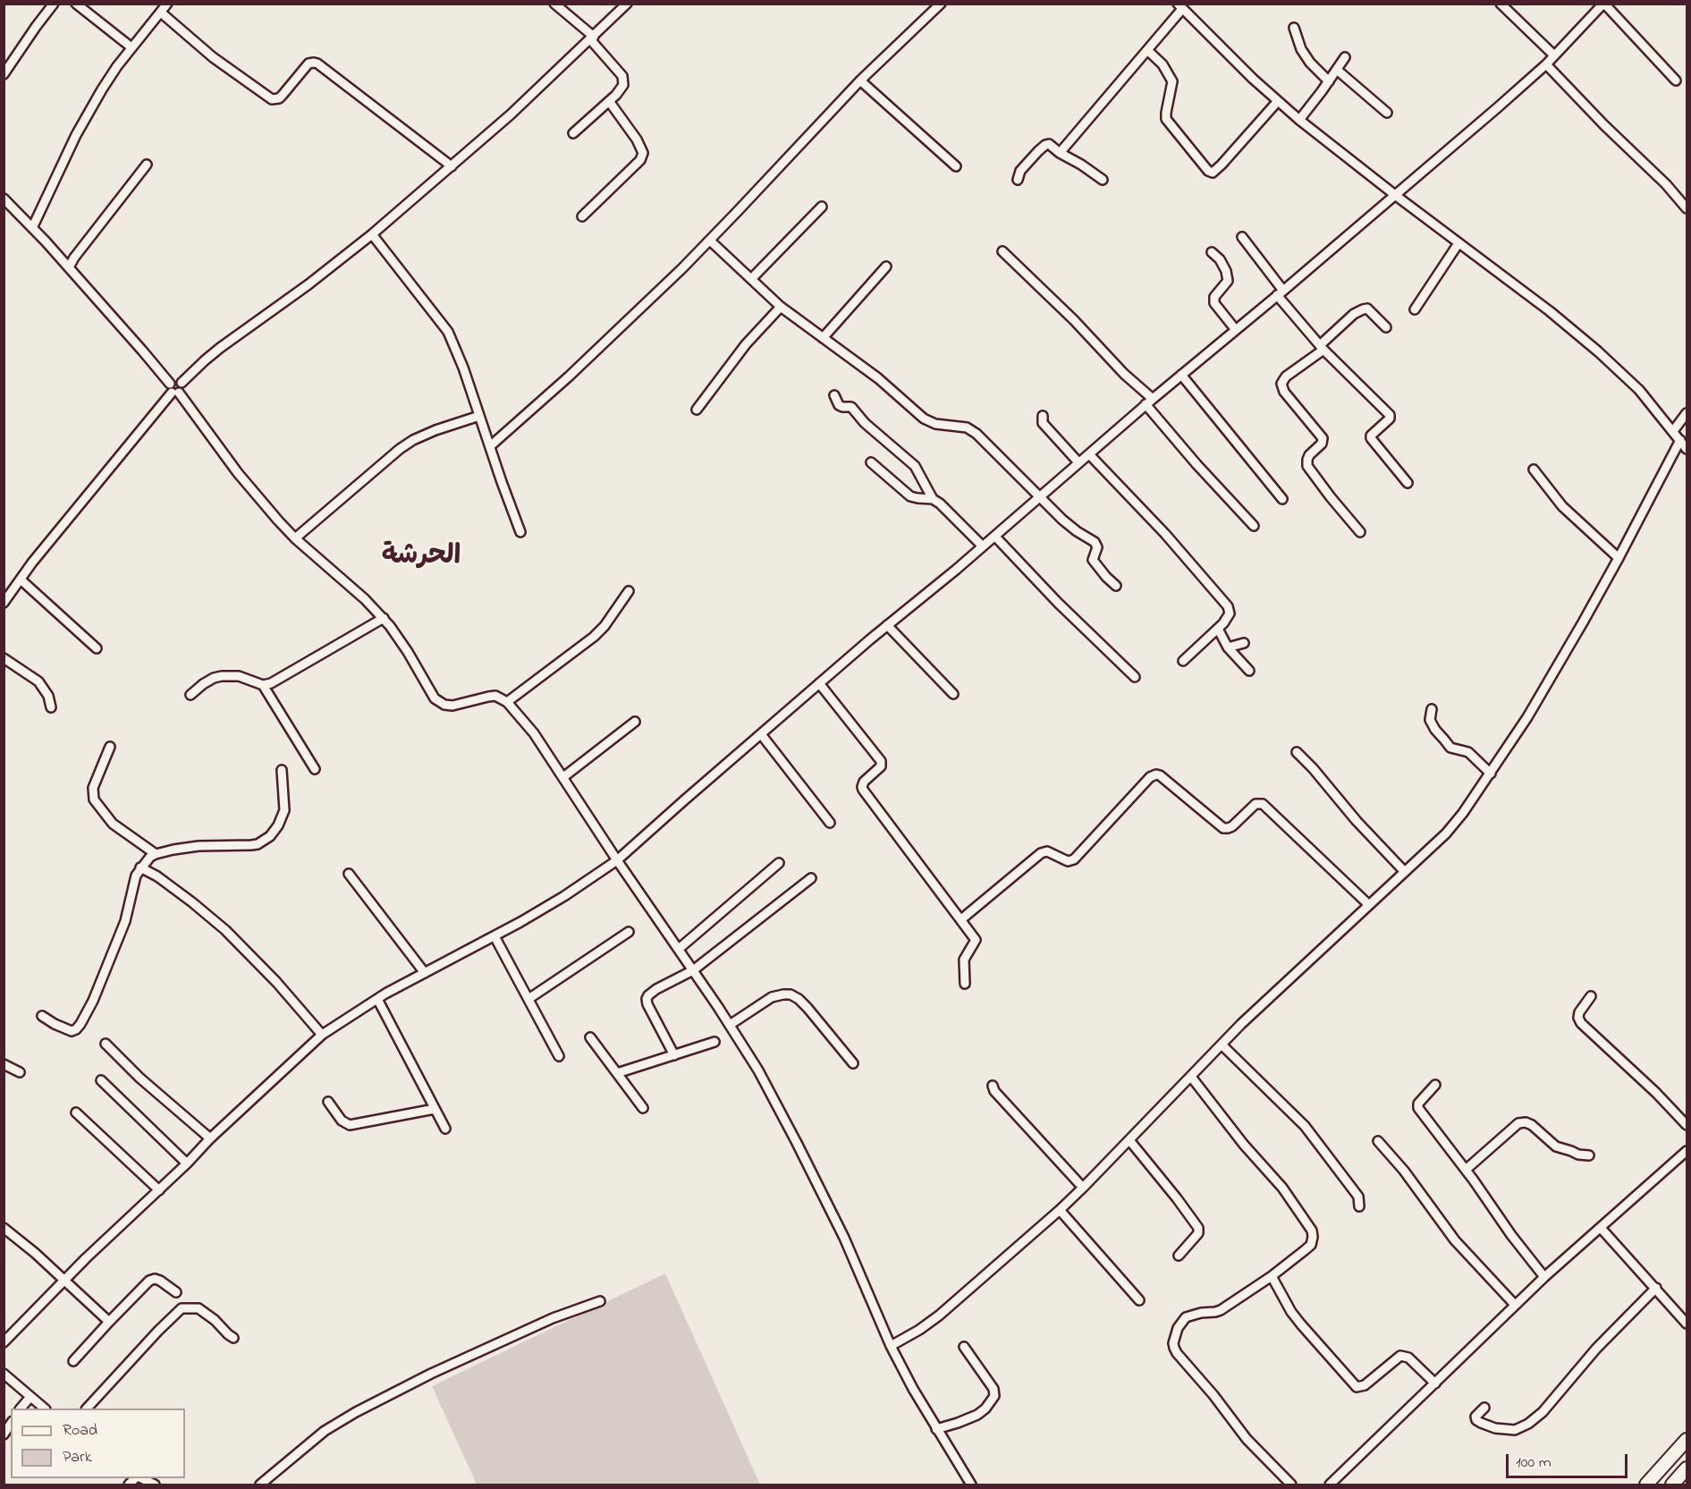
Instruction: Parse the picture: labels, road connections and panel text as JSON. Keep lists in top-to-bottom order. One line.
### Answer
{"districts":["الحرشة"],"legend":["Road","Park"],"scale_bar":"100 m"}
